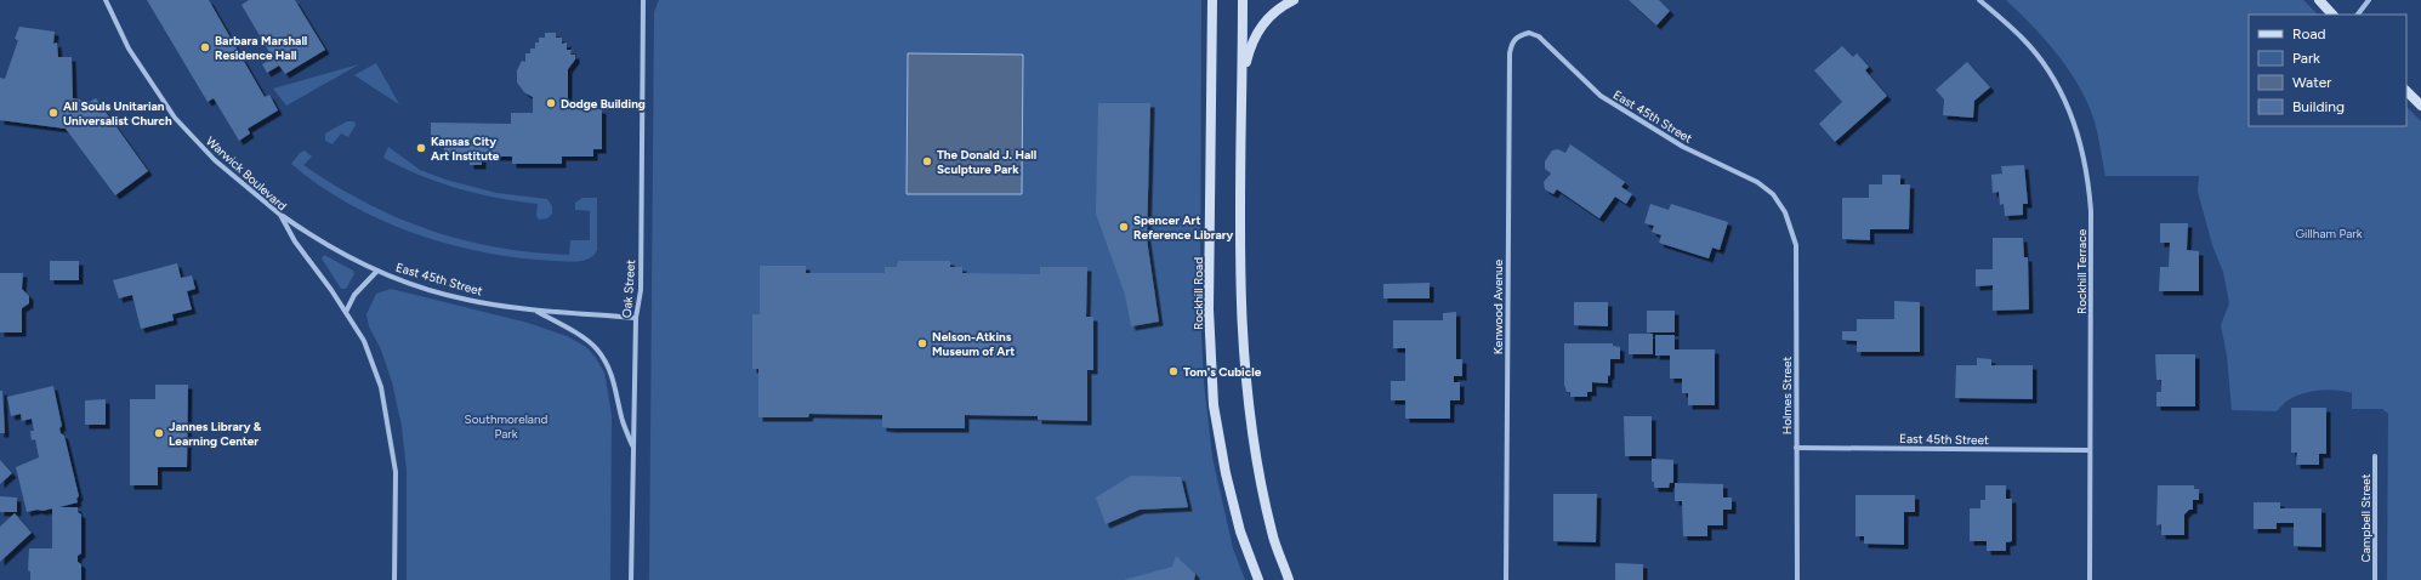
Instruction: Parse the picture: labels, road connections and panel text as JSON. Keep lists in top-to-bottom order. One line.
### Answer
{"streets":{"main road":["Rockhill Road"],"street":["East 45th Street","Warwick Boulevard","Rockhill Terrace","Oak Street","Kenwood Avenue","Holmes Street","Campbell Street"]},"crossings":[["East 45th Street","Warwick Boulevard"],["East 45th Street","Rockhill Terrace"],["East 45th Street","Oak Street"],["East 45th Street","Kenwood Avenue"],["East 45th Street","Holmes Street"]],"parks":["Gillham Park","Southmoreland Park"],"places":["Barbara Marshall Residence Hall","Dodge Building","All Souls Unitarian Universalist Church","Kansas City Art Institute","The Donald J. Hall Sculpture Park","Spencer Art Reference Library","Nelson-Atkins Museum of Art","Tom's Cubicle","Jannes Library & Learning Center"],"legend":["Road","Park","Water","Building"]}
